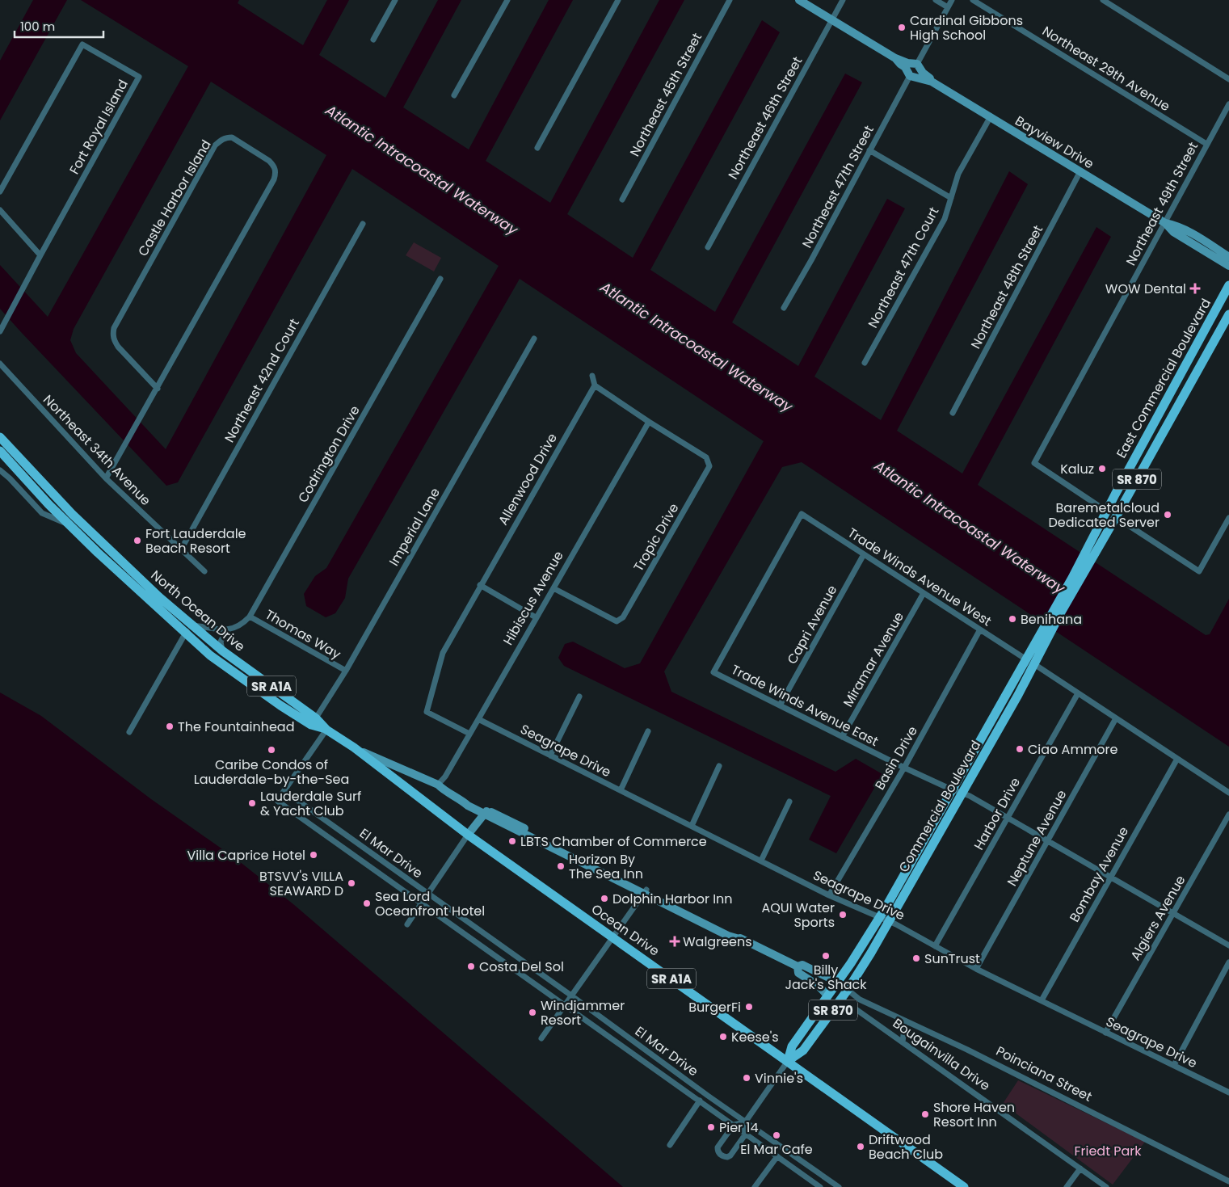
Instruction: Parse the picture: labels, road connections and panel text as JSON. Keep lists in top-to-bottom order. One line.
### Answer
{"streets":{"main road":["East Commercial Boulevard","SR 870","North Ocean Drive","SR A1A","Commercial Boulevard","Ocean Drive"],"street":["Northeast 29th Avenue","Northeast 45th Street","Northeast 46th Street","Fort Royal Island","Bayview Drive","Northeast 47th Street","Castle Harbor Island","Northeast 49th Street","Northeast 47th Court","Northeast 48th Street","Northeast 42nd Court","Northeast 34th Avenue","Codrington Drive","Allenwood Drive","Imperial Lane","Tropic Drive","Trade Winds Avenue West","Hibiscus Avenue","Capri Avenue","Thomas Way","Miramar Avenue","Trade Winds Avenue East","Seagrape Drive","Basin Drive","Harbor Drive","Neptune Avenue","El Mar Drive","Bombay Avenue","Algiers Avenue","Bougainvilla Drive","Poinciana Street"]},"crossings":[["Northeast 29th Avenue","Northeast 49th Street"],["Northeast 46th Street","Bayview Drive"],["Bayview Drive","Northeast 47th Street"],["Bayview Drive","Northeast 49th Street"],["Bayview Drive","Northeast 47th Court"],["Bayview Drive","Northeast 48th Street"],["Castle Harbor Island","Northeast 34th Avenue"],["Northeast 49th Street","East Commercial Boulevard"],["East Commercial Boulevard","Commercial Boulevard"],["Northeast 42nd Court","Northeast 34th Avenue"],["Codrington Drive","Thomas Way"],["Allenwood Drive","Hibiscus Avenue"],["Imperial Lane","North Ocean Drive"],["Imperial Lane","Thomas Way"],["Tropic Drive","Hibiscus Avenue"],["Trade Winds Avenue West","Capri Avenue"],["Trade Winds Avenue West","Miramar Avenue"],["Trade Winds Avenue West","Trade Winds Avenue East"],["Trade Winds Avenue West","Basin Drive"],["Trade Winds Avenue West","Commercial Boulevard"],["Trade Winds Avenue West","Harbor Drive"],["Trade Winds Avenue West","Neptune Avenue"],["Trade Winds Avenue West","Bombay Avenue"],["Hibiscus Avenue","Seagrape Drive"],["North Ocean Drive","Ocean Drive"],["Capri Avenue","Trade Winds Avenue East"],["Miramar Avenue","Trade Winds Avenue East"],["Trade Winds Avenue East","Basin Drive"],["Trade Winds Avenue East","Commercial Boulevard"],["Trade Winds Avenue East","Harbor Drive"],["Seagrape Drive","Basin Drive"],["Seagrape Drive","Commercial Boulevard"],["Seagrape Drive","Harbor Drive"],["Seagrape Drive","Neptune Avenue"],["Seagrape Drive","Bombay Avenue"],["Seagrape Drive","Algiers Avenue"],["Commercial Boulevard","El Mar Drive"],["Commercial Boulevard","Ocean Drive"],["Commercial Boulevard","Bougainvilla Drive"],["Commercial Boulevard","Poinciana Street"]],"water":["Atlantic Intracoastal Waterway"],"parks":["Friedt Park"],"places":{"other":["Cardinal Gibbons High School","Kaluz","Baremetalcloud Dedicated Server","Fort Lauderdale Beach Resort","Benihana","The Fountainhead","Ciao Ammore","Caribe Condos of Lauderdale-by-the-Sea","Lauderdale Surf & Yacht Club","LBTS Chamber of Commerce","Villa Caprice Hotel","Horizon By The Sea Inn","BTSVV's VILLA SEAWARD D","Dolphin Harbor Inn","Sea Lord Oceanfront Hotel","AQUI Water Sports","Billy Jack's Shack","SunTrust","Costa Del Sol","BurgerFi","Windjammer Resort","Keese's","Vinnie's","Shore Haven Resort Inn","Pier 14","El Mar Cafe","Driftwood Beach Club"],"health":["WOW Dental","Walgreens"]},"scale_bar":"100 m"}
